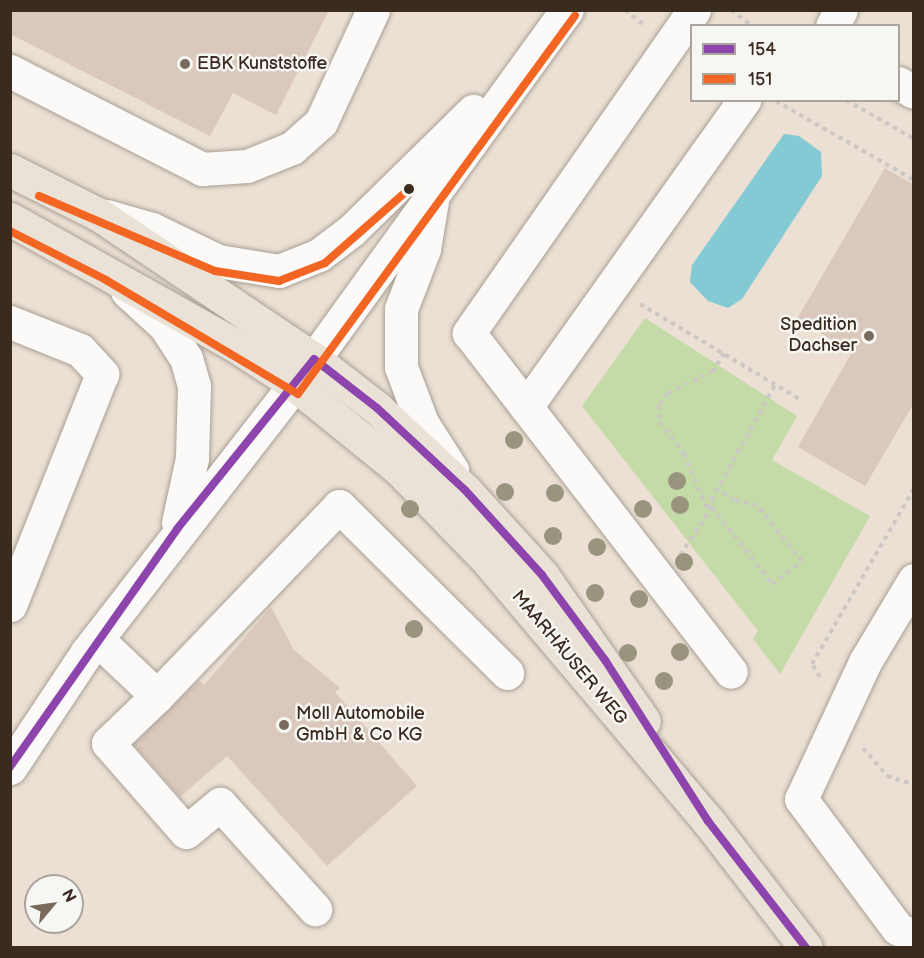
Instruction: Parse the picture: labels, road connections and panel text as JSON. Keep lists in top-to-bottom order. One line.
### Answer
{"streets":{"main road":["MAARHÄUSER WEG"]},"places":["EBK Kunststoffe","Spedition Dachser","Moll Automobile GmbH & Co KG"],"lines":["transit line 151","transit line 154"],"legend":["154","151"],"north":"top right"}
